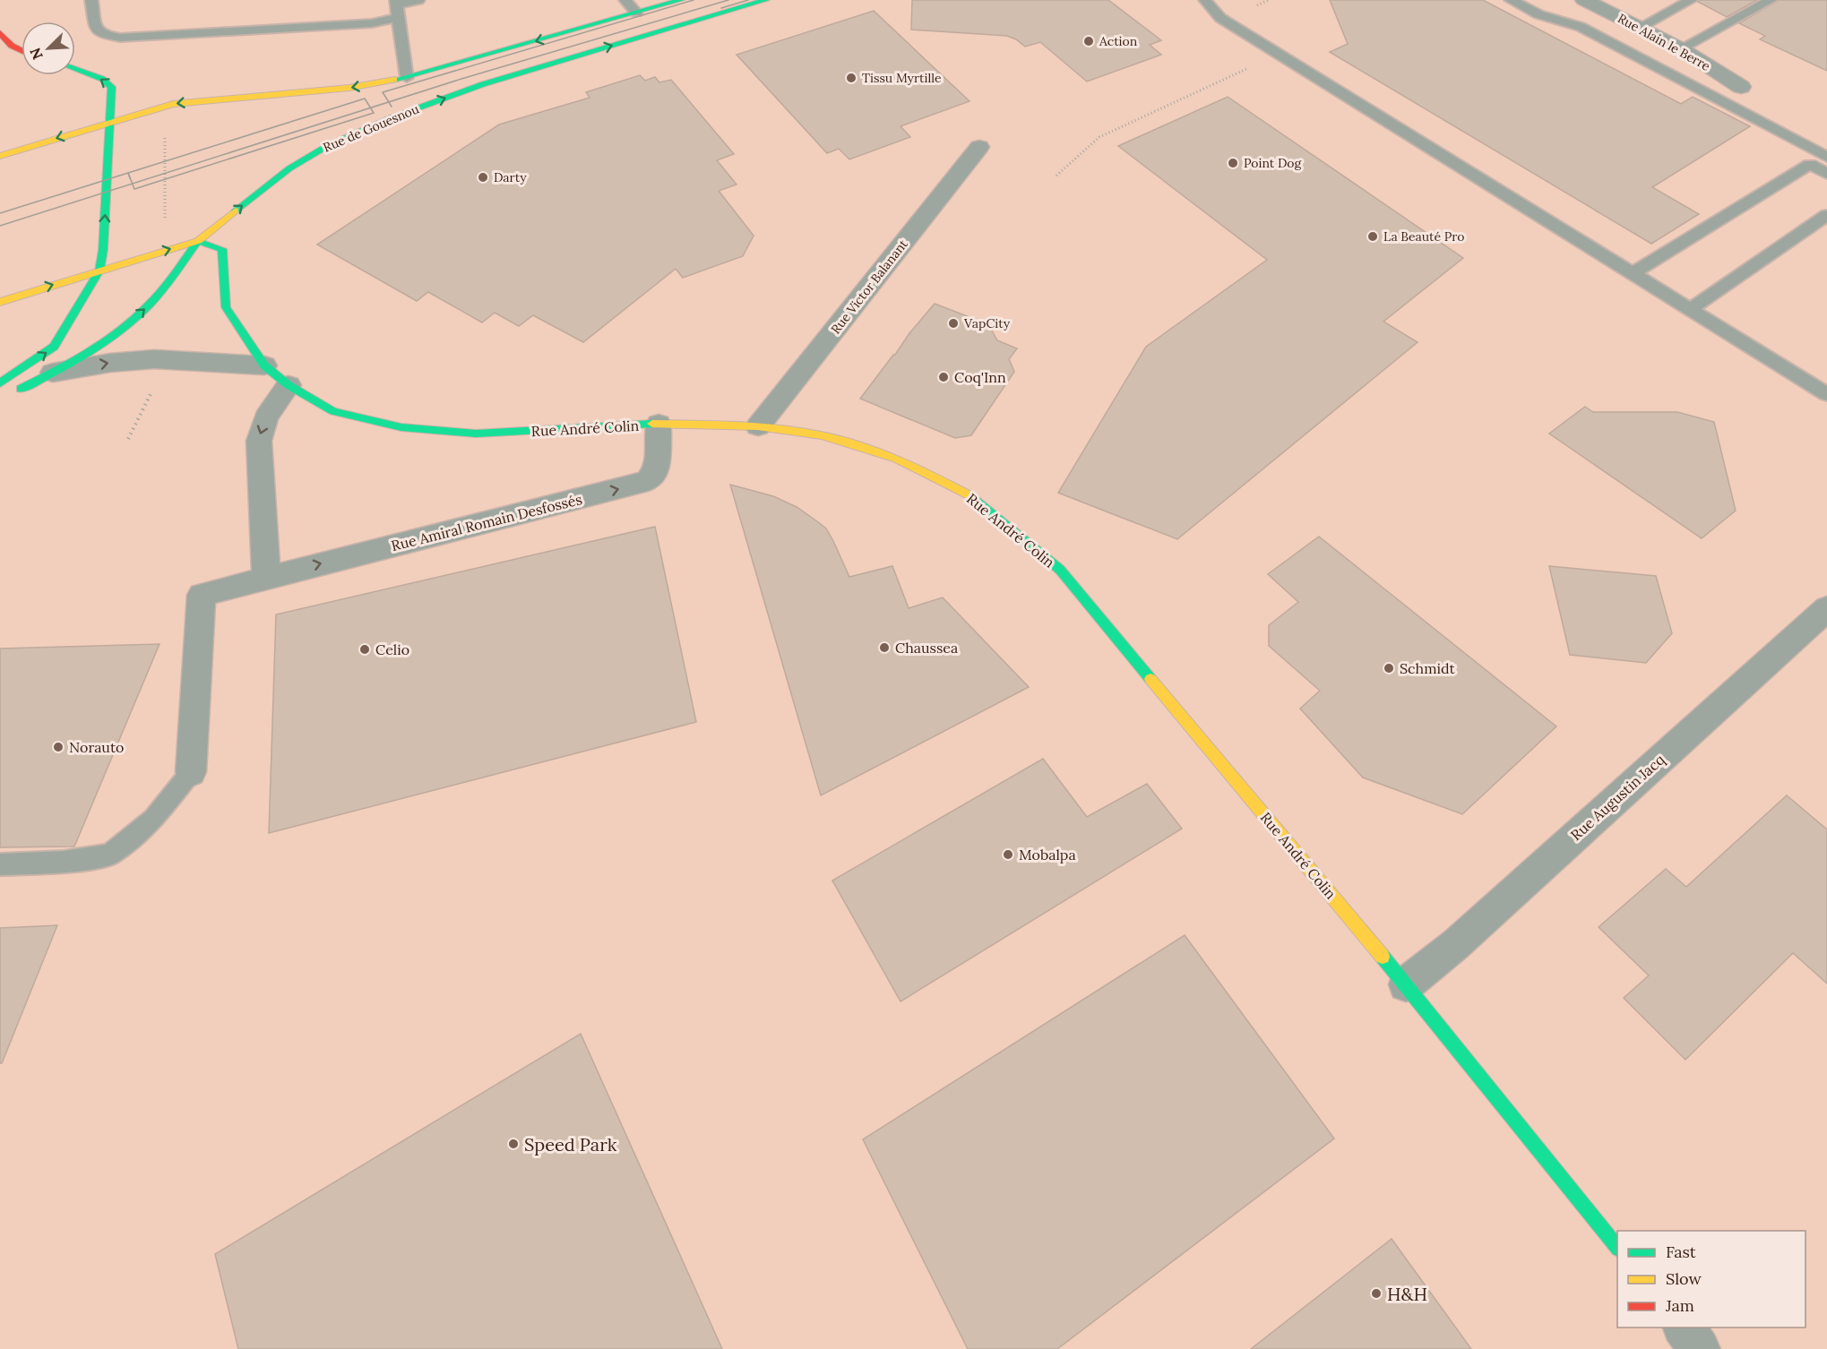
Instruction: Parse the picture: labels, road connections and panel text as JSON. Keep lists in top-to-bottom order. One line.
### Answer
{"streets":{"main road":["Rue de Gouesnou","Rue André Colin"],"street":["Rue Alain le Berre","Rue Victor Balanant","Rue Amiral Romain Desfossés","Rue Augustin Jacq"]},"crossings":[["Rue de Gouesnou","Rue André Colin"],["Rue Victor Balanant","Rue André Colin"],["Rue André Colin","Rue Amiral Romain Desfossés"],["Rue André Colin","Rue Augustin Jacq"]],"one_way":["Rue Amiral Romain Desfossés"],"places":["Action","Tissu Myrtille","Point Dog","Darty","La Beauté Pro","VapCity","Coq'Inn","Chaussea","Celio","Schmidt","Norauto","Mobalpa","Speed Park","H&H"],"legend":["Fast","Slow","Jam"],"north":"bottom left"}
